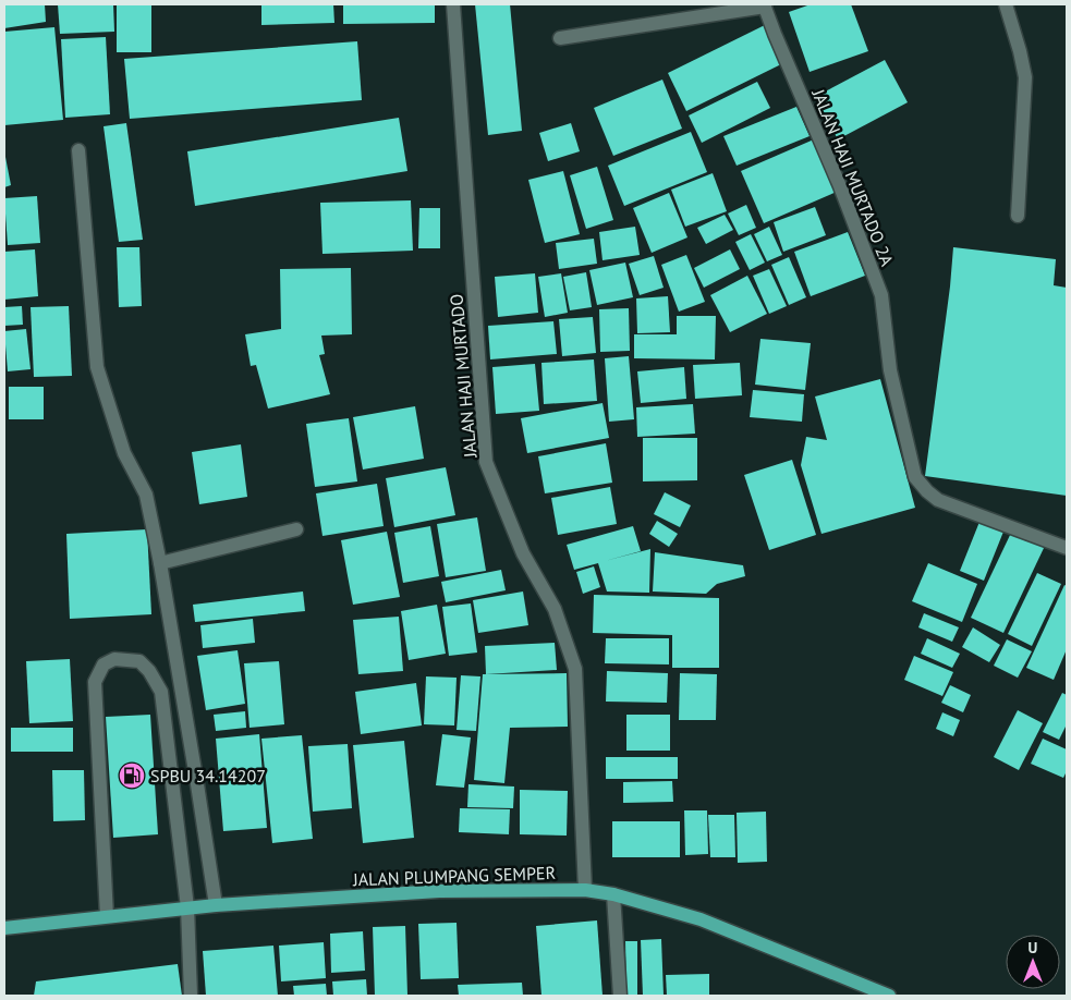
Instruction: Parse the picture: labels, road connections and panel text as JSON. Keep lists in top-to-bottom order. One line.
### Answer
{"streets":{"main road":["JALAN PLUMPANG SEMPER"],"street":["JALAN HAJI MURTADO 2A","JALAN HAJI MURTADO"]},"crossings":[["JALAN HAJI MURTADO","JALAN PLUMPANG SEMPER"]],"places":{"fuel station":["SPBU 34.14207"]},"north":"top"}
